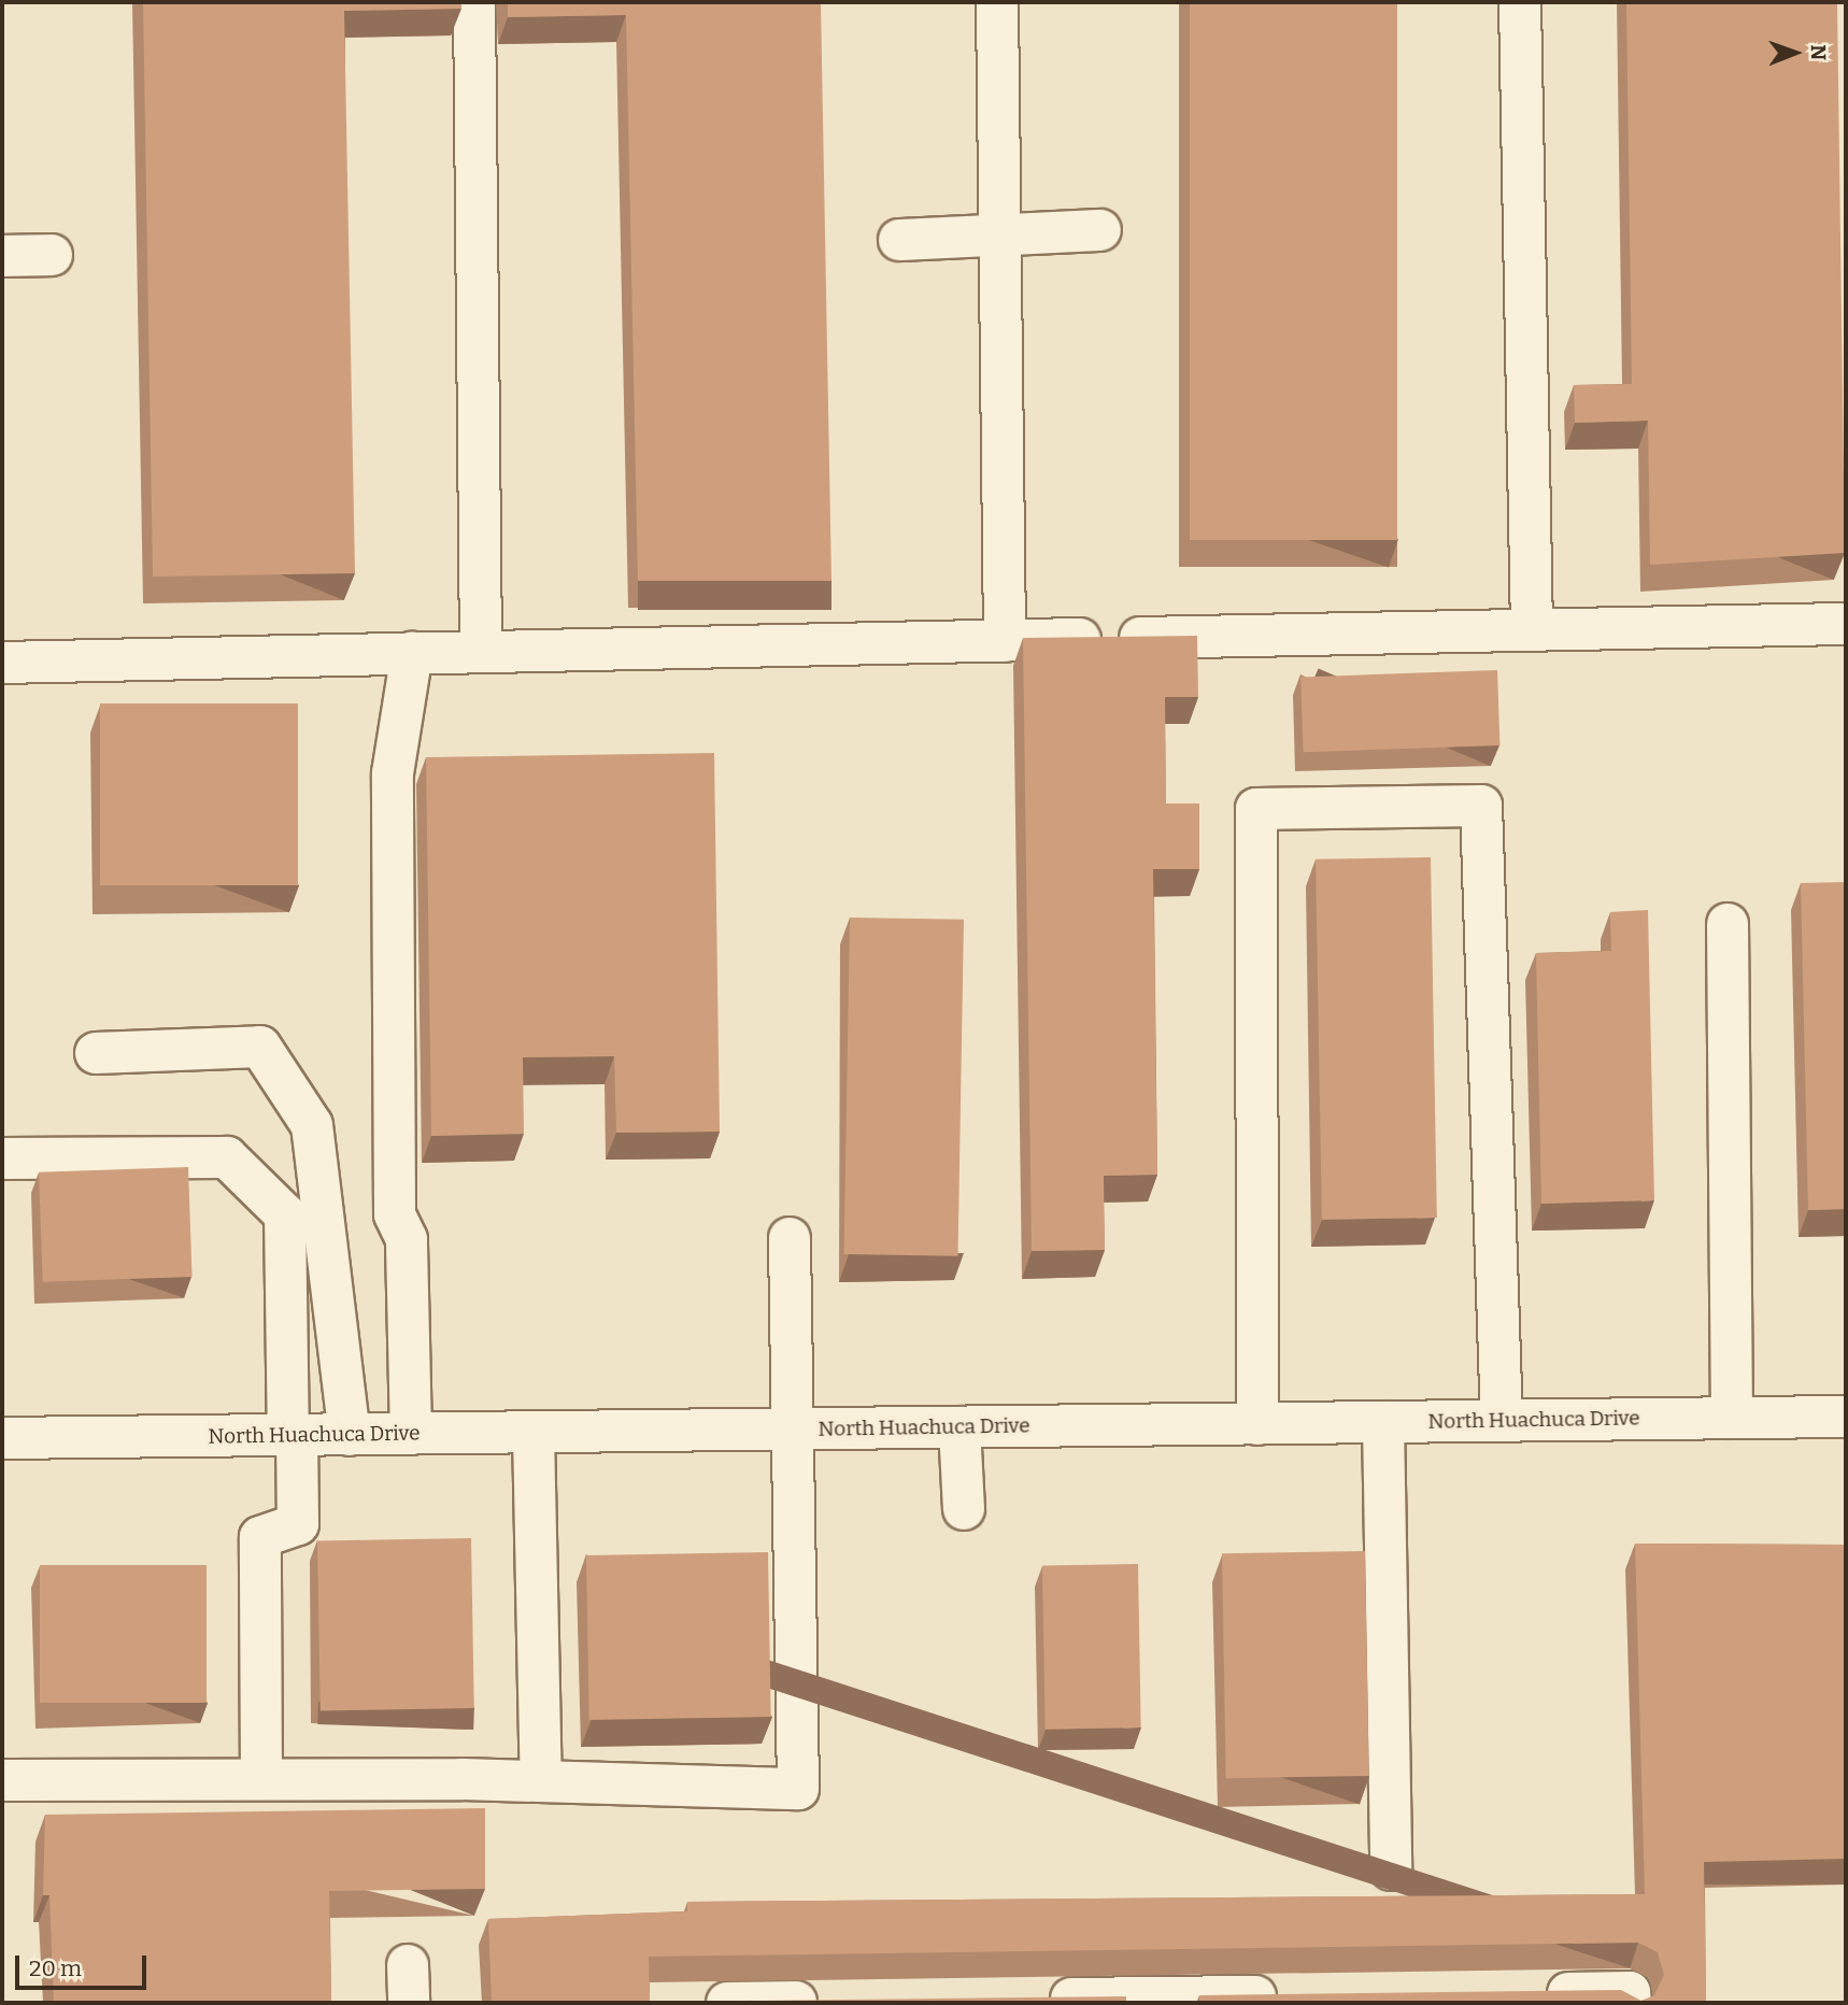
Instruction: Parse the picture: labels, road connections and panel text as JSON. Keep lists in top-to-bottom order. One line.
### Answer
{"streets":{"street":["North Huachuca Drive"]},"scale_bar":"20 m","north":"right"}
